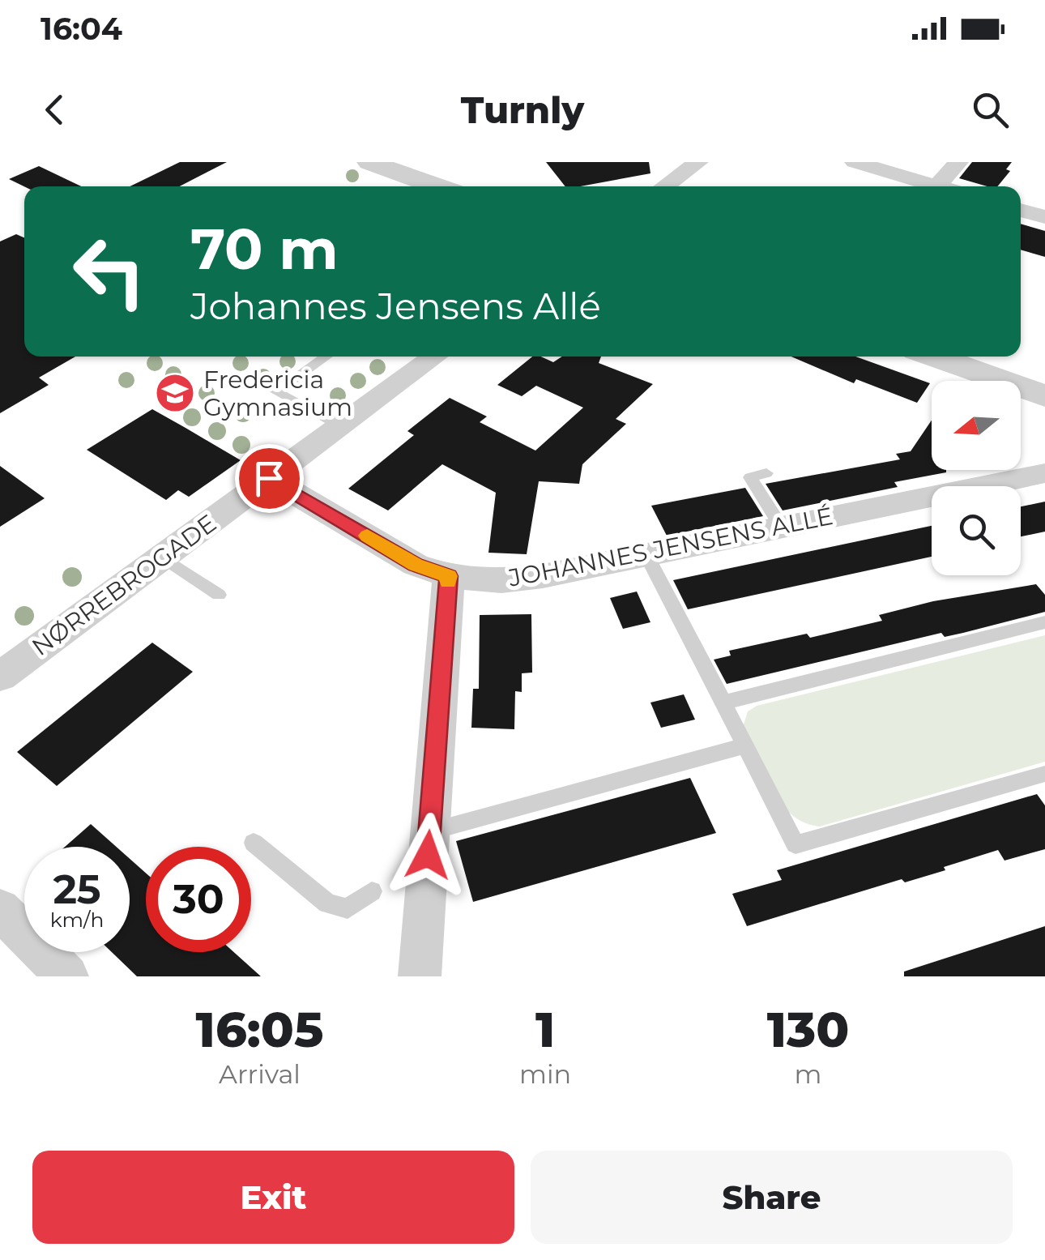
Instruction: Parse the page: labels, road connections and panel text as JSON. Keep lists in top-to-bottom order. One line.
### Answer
{"streets":{"street":["JOHANNES JENSENS ALLÉ","NØRREBROGADE"]},"crossings":[["JOHANNES JENSENS ALLÉ","NØRREBROGADE"]],"places":{"school or university":["Fredericia Gymnasium"]},"north":"left","page":{"status":"16:04","header":"Turnly","turn":["70 m","Johannes Jensens Allé"],"speed":"25 km/h","limit":"30","eta":["16:05","Arrival","1","min","130","m"],"buttons":["Exit","Share"]}}
